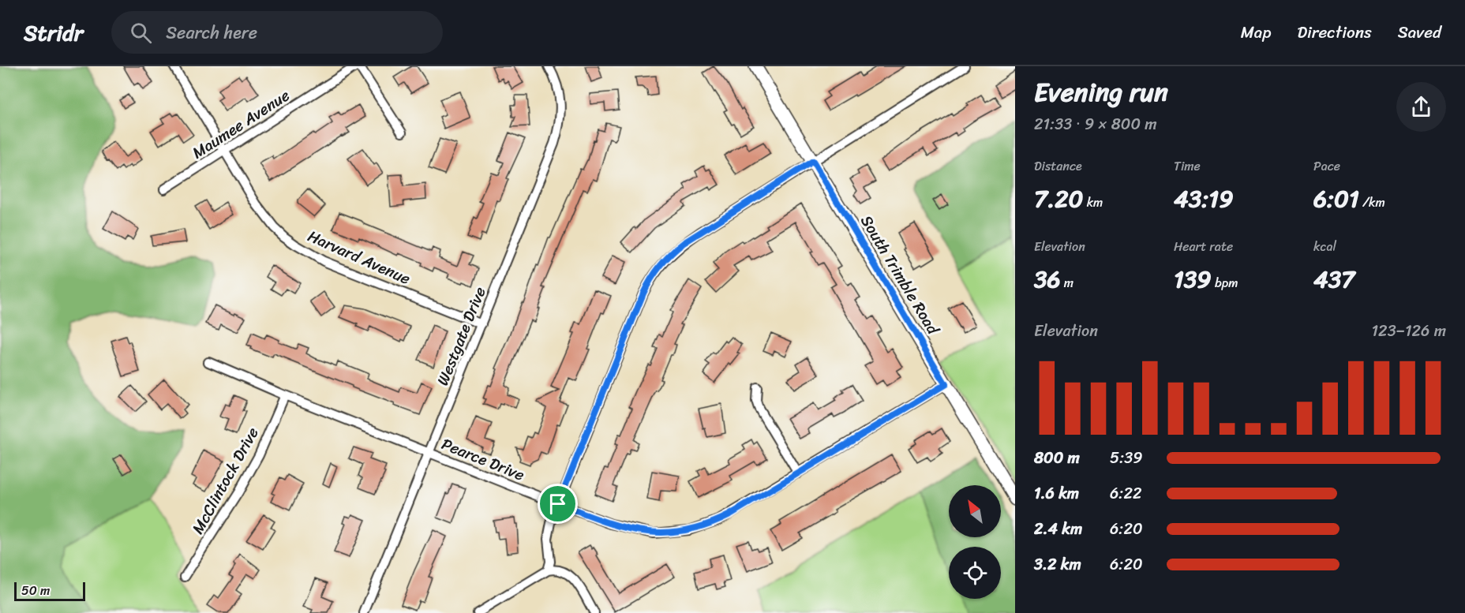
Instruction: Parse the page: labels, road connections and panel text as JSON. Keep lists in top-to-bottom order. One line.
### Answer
{"streets":{"main road":["South Trimble Road"],"street":["Maumee Avenue","Harvard Avenue","Westgate Drive","Pearce Drive","McClintock Drive"]},"crossings":[["Maumee Avenue","Harvard Avenue"],["Harvard Avenue","Westgate Drive"],["South Trimble Road","Pearce Drive"],["Westgate Drive","Pearce Drive"],["Pearce Drive","McClintock Drive"]],"scale_bar":"50 m","north":"top left","page":{"header":"Stridr","search":"Search here","nav":["Map","Directions","Saved"],"heading":["Evening run","21:33 · 9 × 800 m"],"stats":[["Distance","7.20 km"],["Time","43:19"],["Pace","6:01 /km"],["Elevation","36 m"],["Heart rate","139 bpm"],["kcal","437"]],"chart":["Elevation","123–126 m"],"list":[{"name":"800 m","note":"5:39"},{"name":"1.6 km","note":"6:22"},{"name":"2.4 km","note":"6:20"},{"name":"3.2 km","note":"6:20"}],"scale":"50 m"}}
